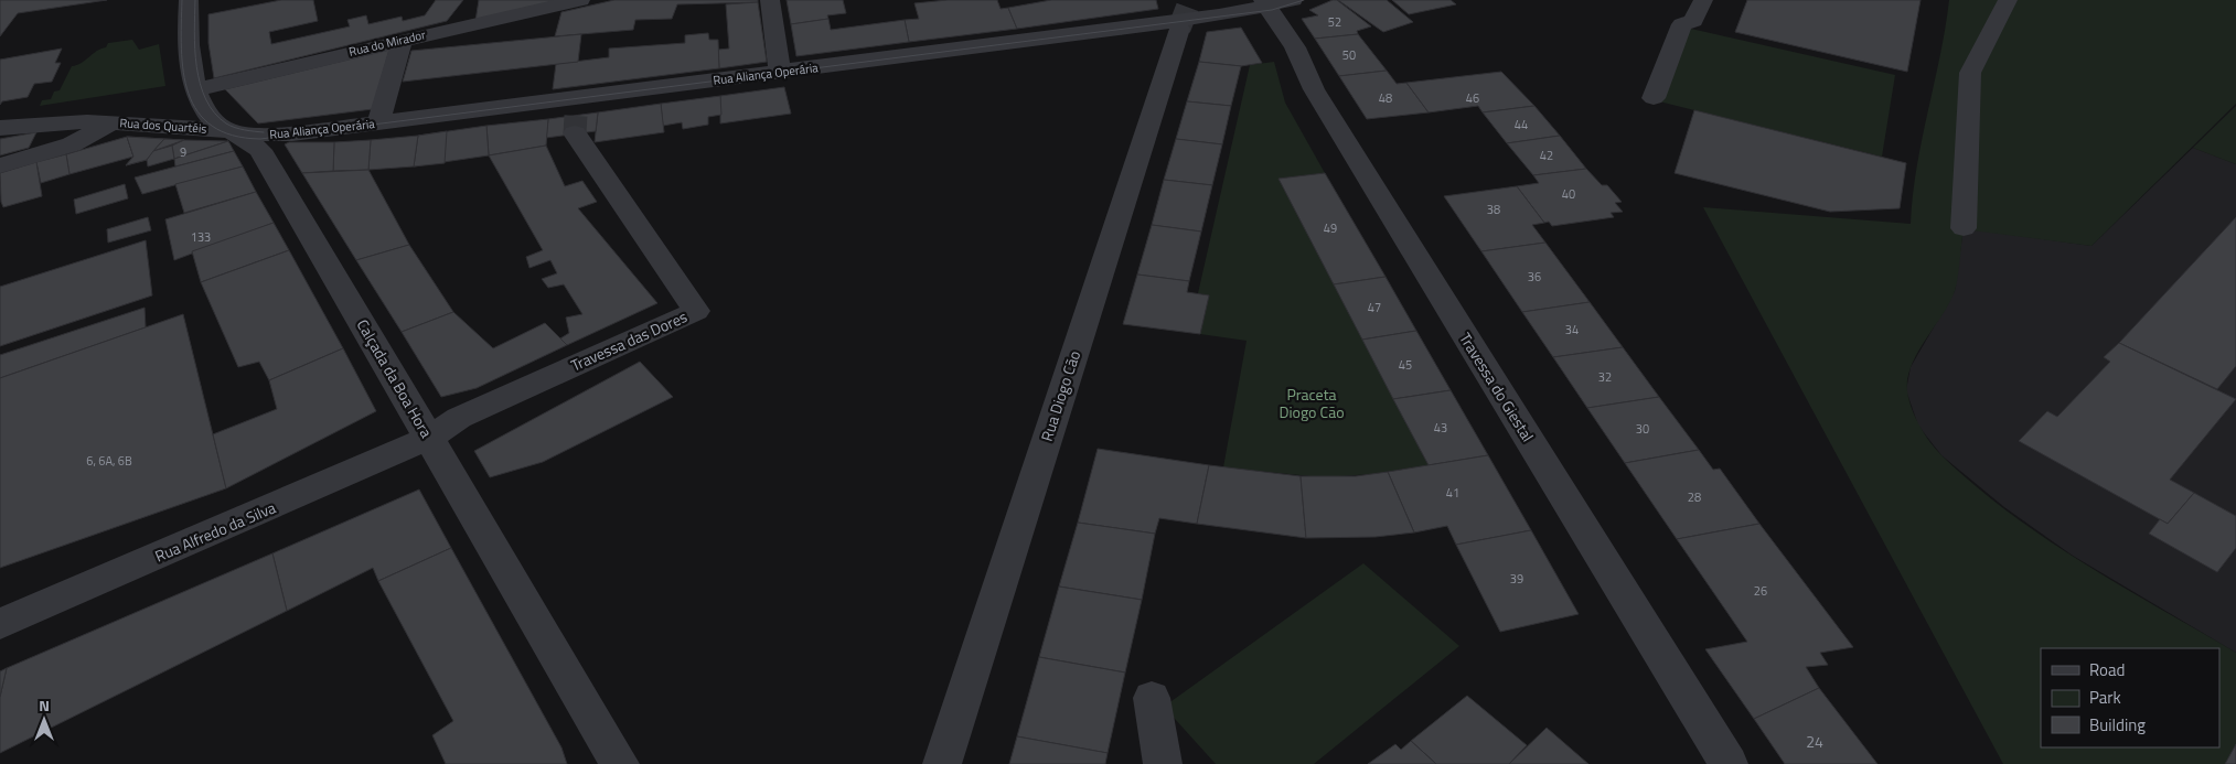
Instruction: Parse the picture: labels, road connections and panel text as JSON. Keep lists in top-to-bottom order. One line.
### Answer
{"streets":{"street":["Rua do Mirador","Rua Aliança Operária","Rua dos Quartéis","Travessa das Dores","Calçada da Boa Hora","Travessa do Giestal","Rua Diogo Cão","Rua Alfredo da Silva"]},"crossings":[["Rua do Mirador","Calçada da Boa Hora"],["Rua Aliança Operária","Rua dos Quartéis"],["Rua Aliança Operária","Travessa das Dores"],["Rua Aliança Operária","Calçada da Boa Hora"],["Rua Aliança Operária","Travessa do Giestal"],["Rua dos Quartéis","Calçada da Boa Hora"],["Travessa das Dores","Calçada da Boa Hora"],["Travessa das Dores","Rua Alfredo da Silva"],["Calçada da Boa Hora","Rua Alfredo da Silva"]],"parks":["Praceta Diogo Cão"],"house_numbers":["52","50","48","46","44","9","42","40","38","49","133","36","47","34","45","32","43","30","6, 6A, 6B","41","28","39","26","24"],"legend":["Road","Park","Building"],"north":"top"}
